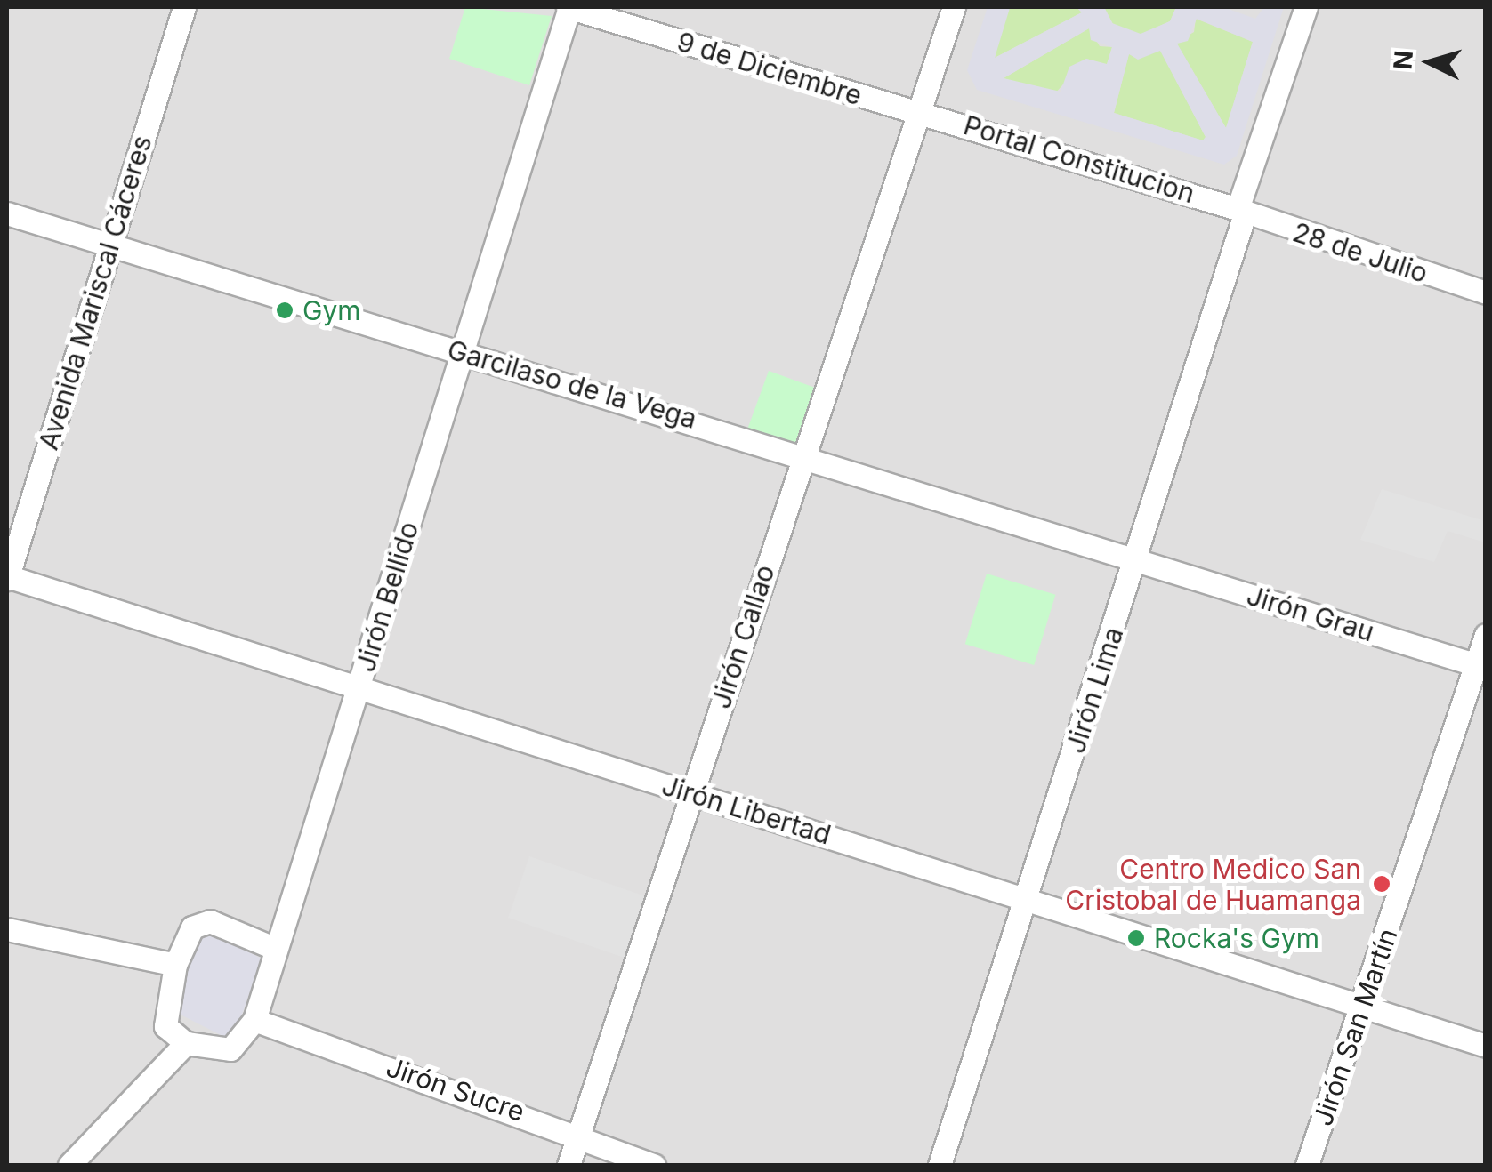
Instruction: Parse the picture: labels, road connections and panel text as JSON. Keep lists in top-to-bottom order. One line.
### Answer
{"streets":{"street":["9 de Diciembre","Portal Constitucion","28 de Julio","Avenida Mariscal Cáceres","Garcilaso de la Vega","Jirón Bellido","Jirón Grau","Jirón Callao","Jirón Lima","Jirón Libertad","Jirón San Martín","Jirón Sucre"]},"crossings":[["9 de Diciembre","Portal Constitucion"],["9 de Diciembre","Jirón Bellido"],["9 de Diciembre","Jirón Callao"],["Portal Constitucion","28 de Julio"],["Portal Constitucion","Jirón Callao"],["Portal Constitucion","Jirón Lima"],["28 de Julio","Jirón Lima"],["Avenida Mariscal Cáceres","Garcilaso de la Vega"],["Avenida Mariscal Cáceres","Jirón Libertad"],["Garcilaso de la Vega","Jirón Bellido"],["Garcilaso de la Vega","Jirón Grau"],["Garcilaso de la Vega","Jirón Callao"],["Garcilaso de la Vega","Jirón Lima"],["Jirón Bellido","Jirón Libertad"],["Jirón Bellido","Jirón Sucre"],["Jirón Grau","Jirón Lima"],["Jirón Grau","Jirón San Martín"],["Jirón Callao","Jirón Libertad"],["Jirón Callao","Jirón Sucre"],["Jirón Lima","Jirón Libertad"],["Jirón Libertad","Jirón San Martín"]],"places":["Gym","Centro Medico San Cristobal de Huamanga","Rocka's Gym"],"north":"left"}
